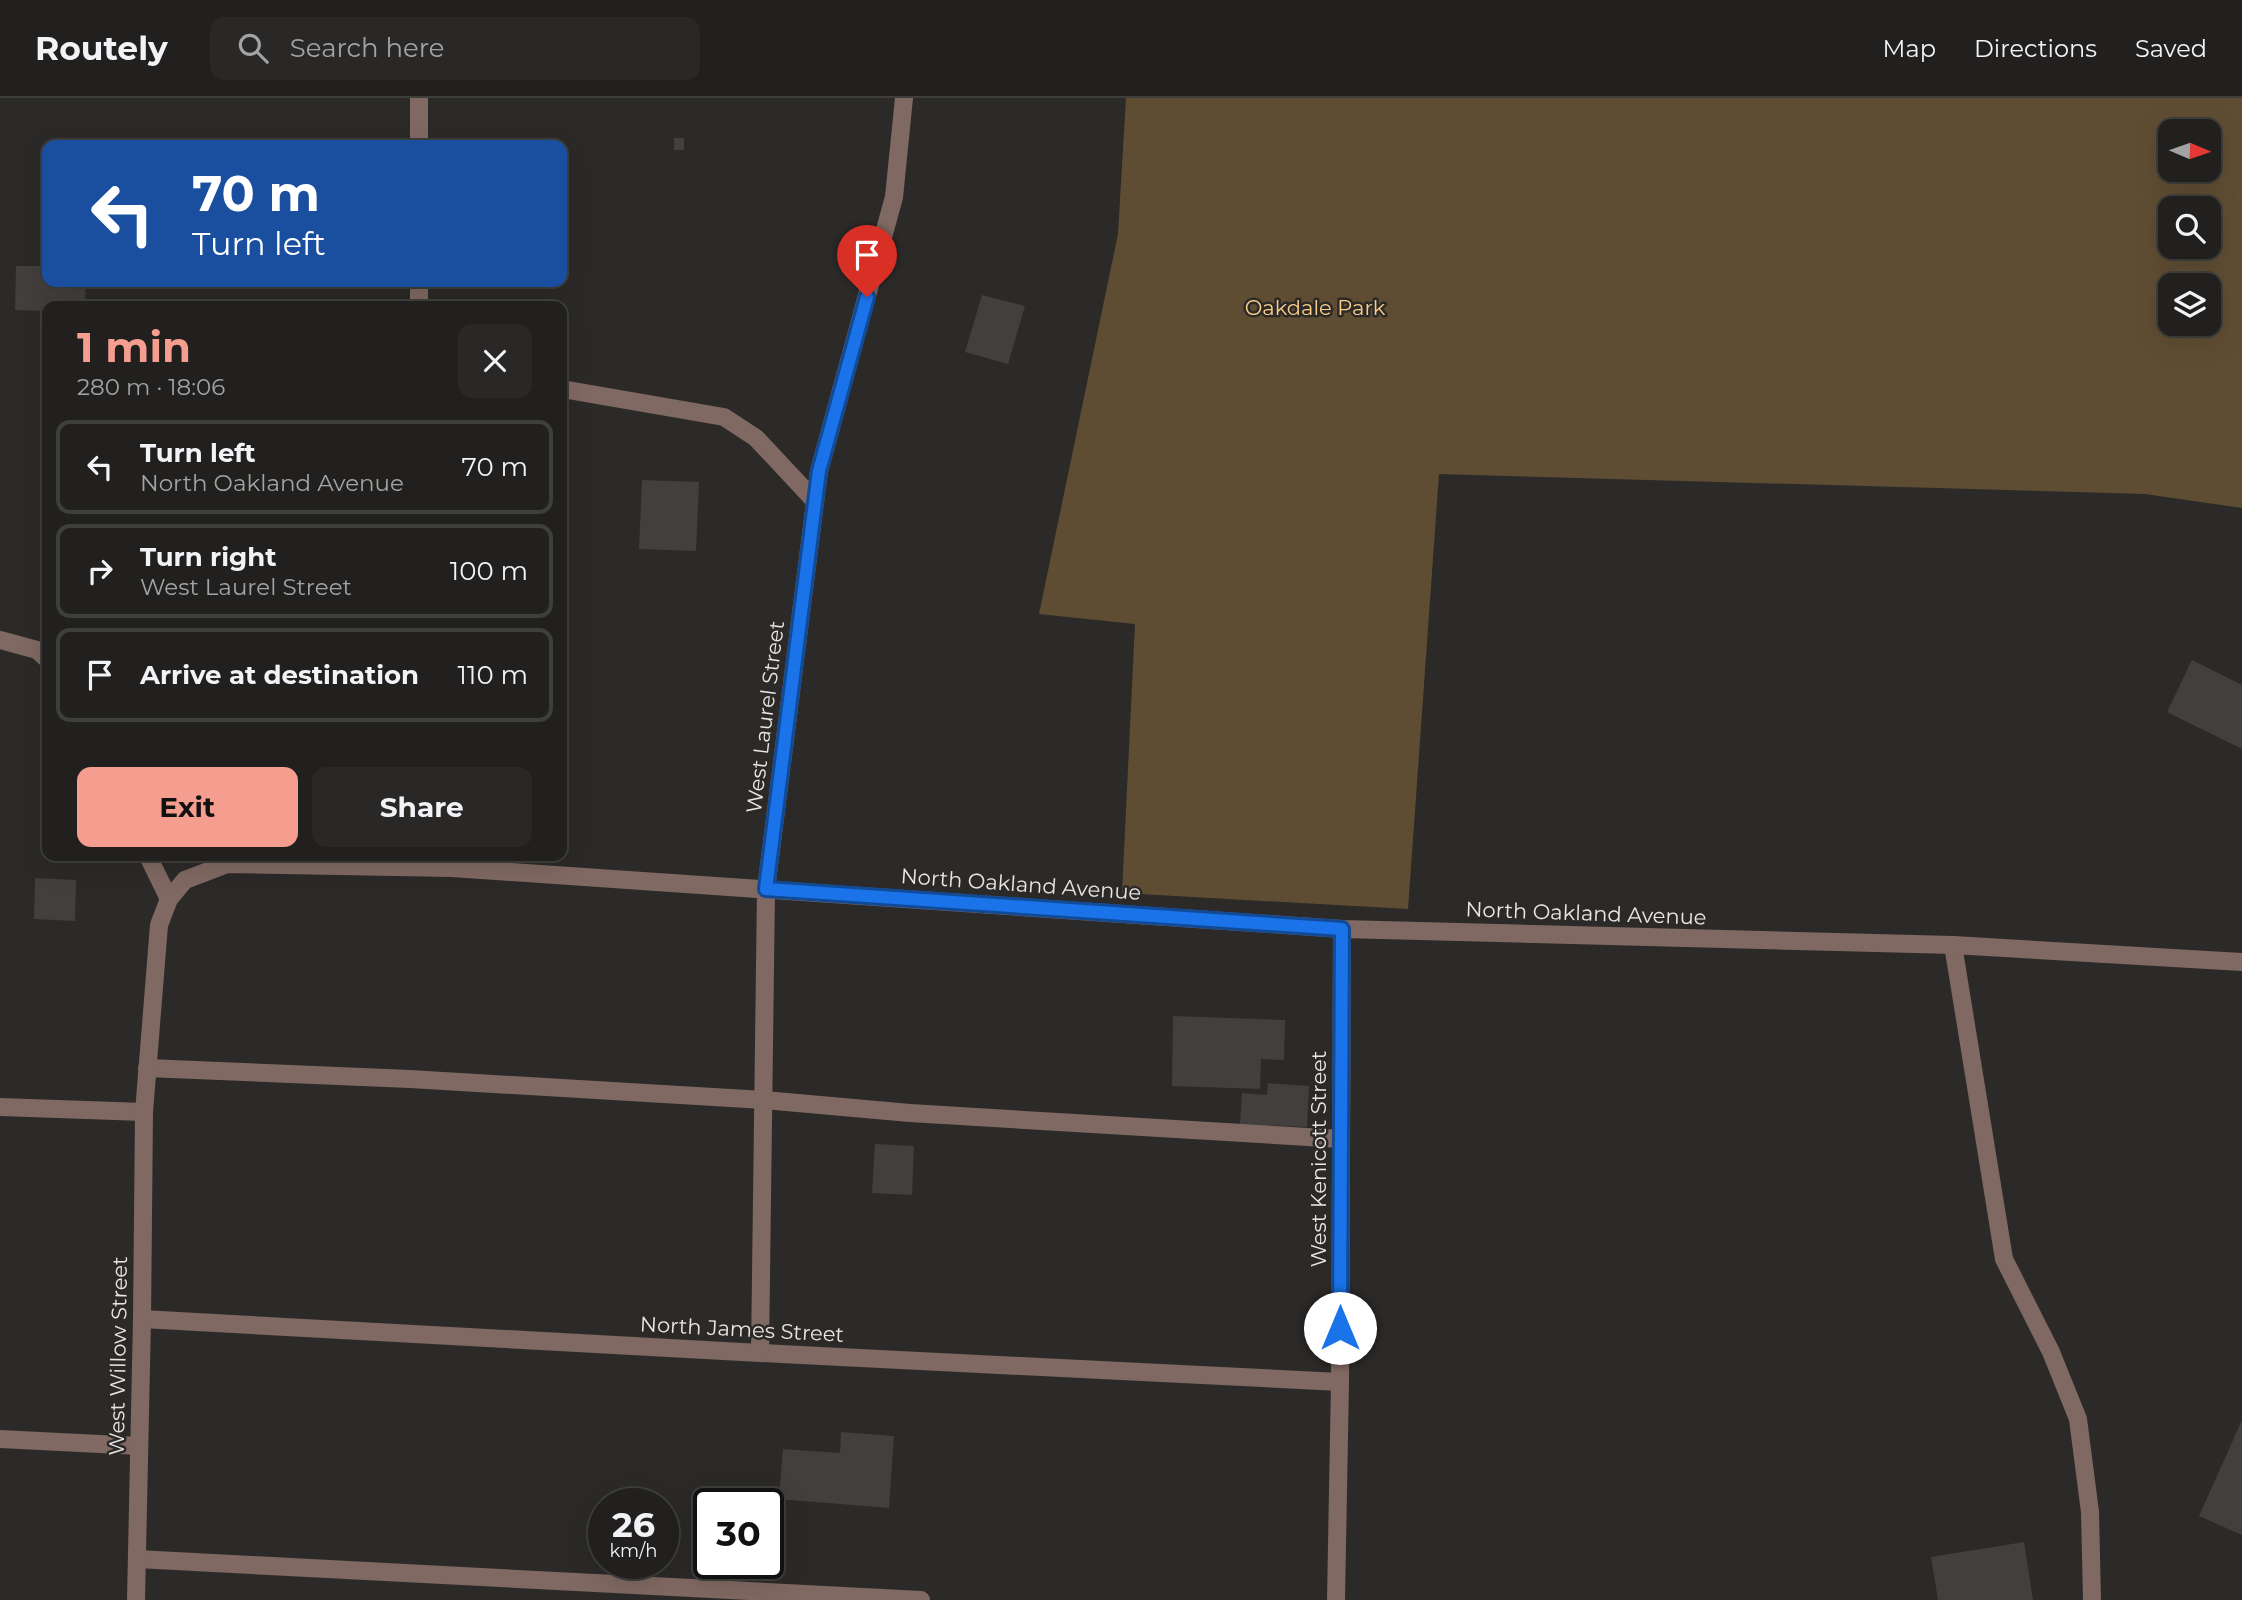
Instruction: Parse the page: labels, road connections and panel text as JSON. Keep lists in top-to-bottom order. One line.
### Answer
{"streets":{"street":["West Laurel Street","North Oakland Avenue","West Kenicott Street","North James Street","West Willow Street"]},"crossings":[["West Laurel Street","North Oakland Avenue"],["West Laurel Street","North James Street"],["North Oakland Avenue","West Kenicott Street"],["West Kenicott Street","North James Street"],["North James Street","West Willow Street"]],"parks":["Oakdale Park"],"north":"right","page":{"header":"Routely","search":"Search here","nav":["Map","Directions","Saved"],"turn":["70 m","Turn left"],"heading":["1 min","280 m · 18:06"],"list":[{"name":"Turn left","note":"North Oakland Avenue","value":"70 m"},{"name":"Turn right","note":"West Laurel Street","value":"100 m"},{"name":"Arrive at destination","value":"110 m"}],"buttons":["Exit","Share"],"speed":"26 km/h","limit":"30"}}
